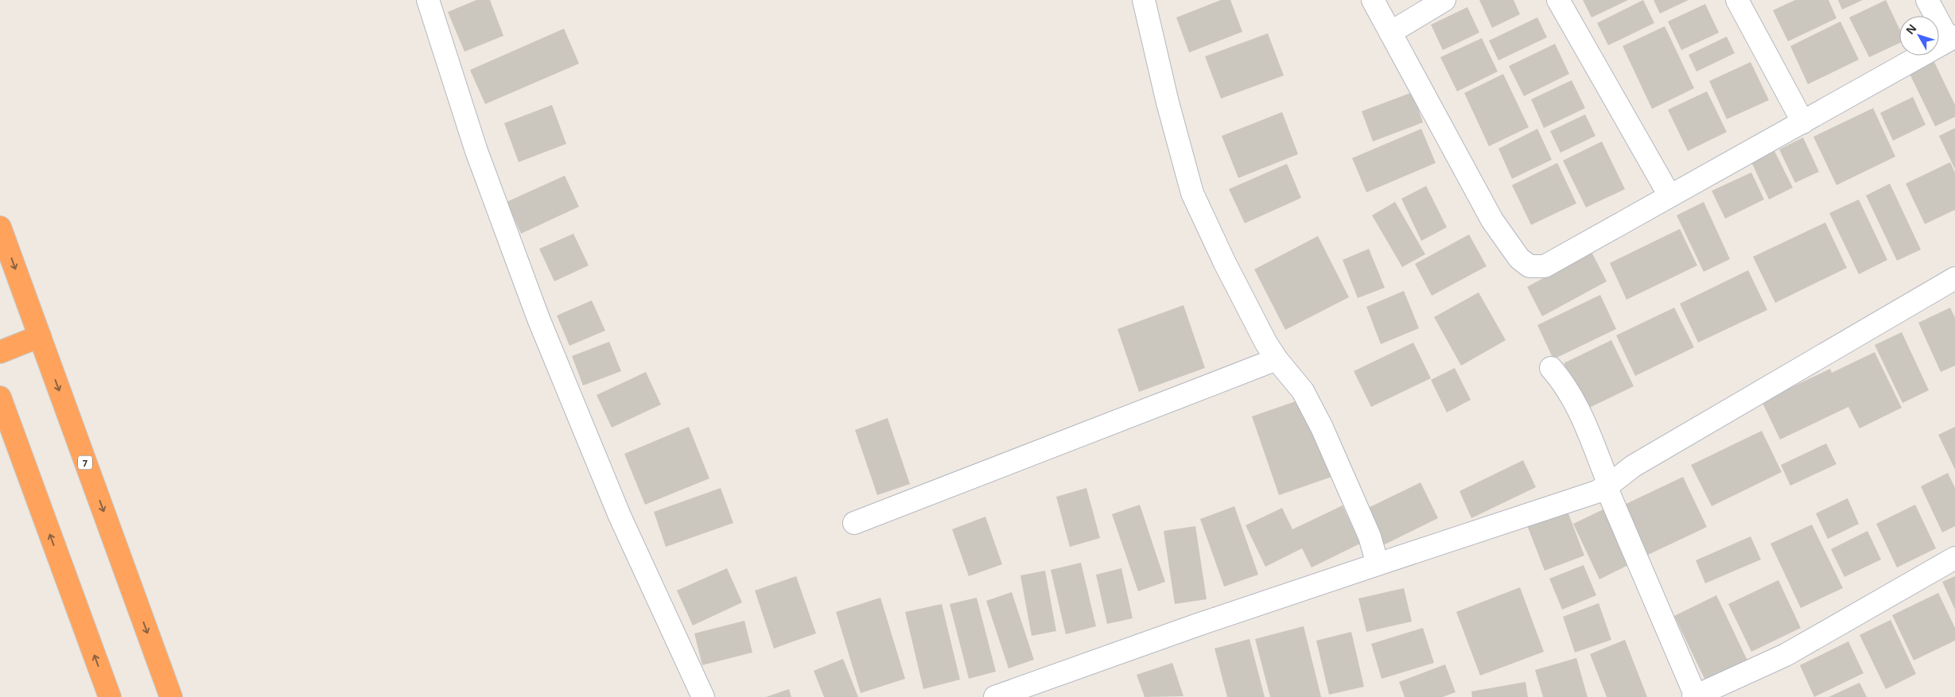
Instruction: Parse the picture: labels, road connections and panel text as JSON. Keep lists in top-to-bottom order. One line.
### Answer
{"streets":{"highway":["7"]},"north":"top left"}
